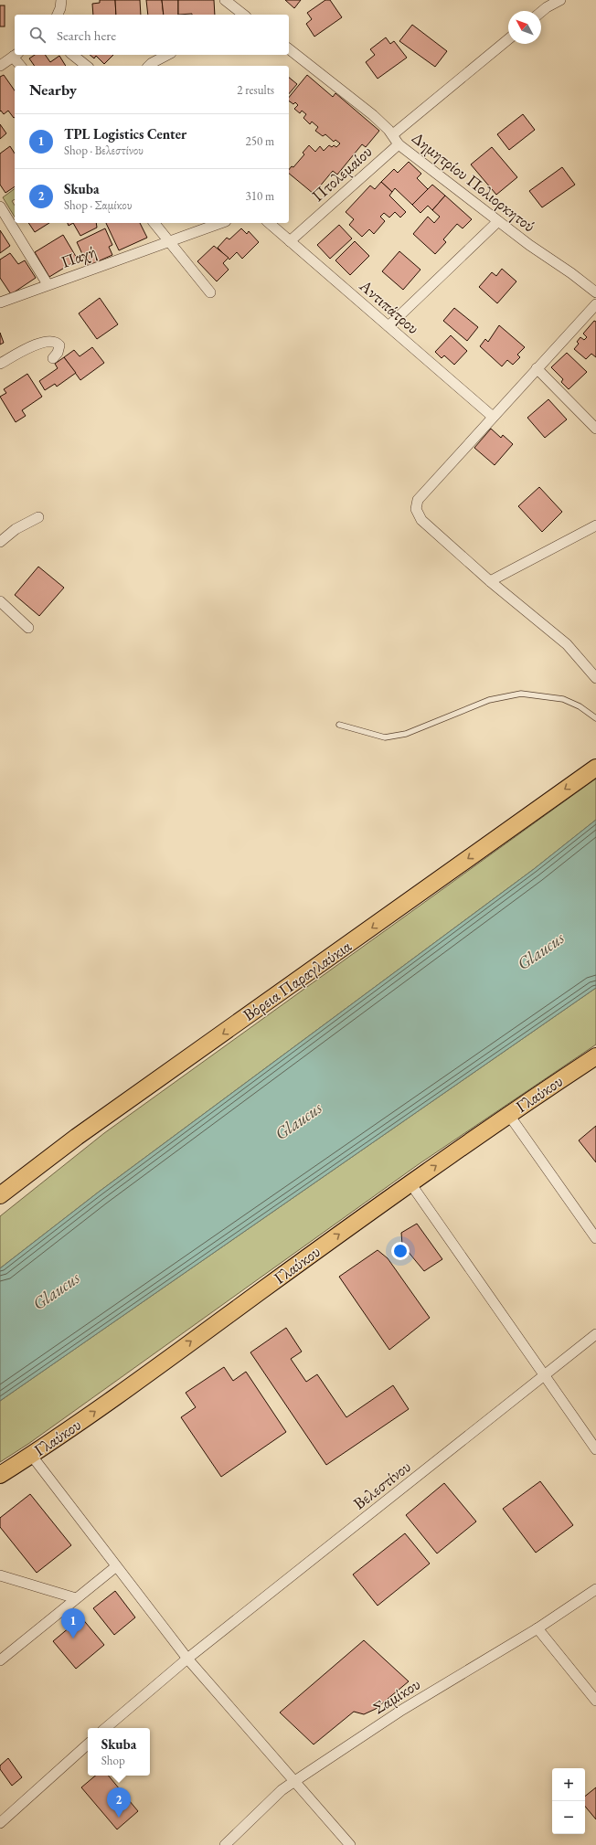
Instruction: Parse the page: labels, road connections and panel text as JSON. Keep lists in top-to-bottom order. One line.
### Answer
{"streets":{"main road":["Βόρεια Παραγλαύκια","Γλαύκου"],"street":["Πτολεμαίου","Δημητρίου Πολιορκητού","Παχή","Αντιπάτρου","Βελεστίνου","Σαμίκου"]},"crossings":[["Πτολεμαίου","Δημητρίου Πολιορκητού"],["Πτολεμαίου","Αντιπάτρου"]],"one_way":["Βόρεια Παραγλαύκια","Γλαύκου"],"water":["Glaucus"],"north":"top left","page":{"search":"Search here","heading":["Nearby","2 results"],"list":[{"mark":"1","name":"TPL Logistics Center","note":"Shop · Βελεστίνου","value":"250 m"},{"mark":"2","name":"Skuba","note":"Shop · Σαμίκου","value":"310 m"}],"pins":["1","2"],"popup":["Skuba","Shop"],"map_buttons":["+","−"]}}
